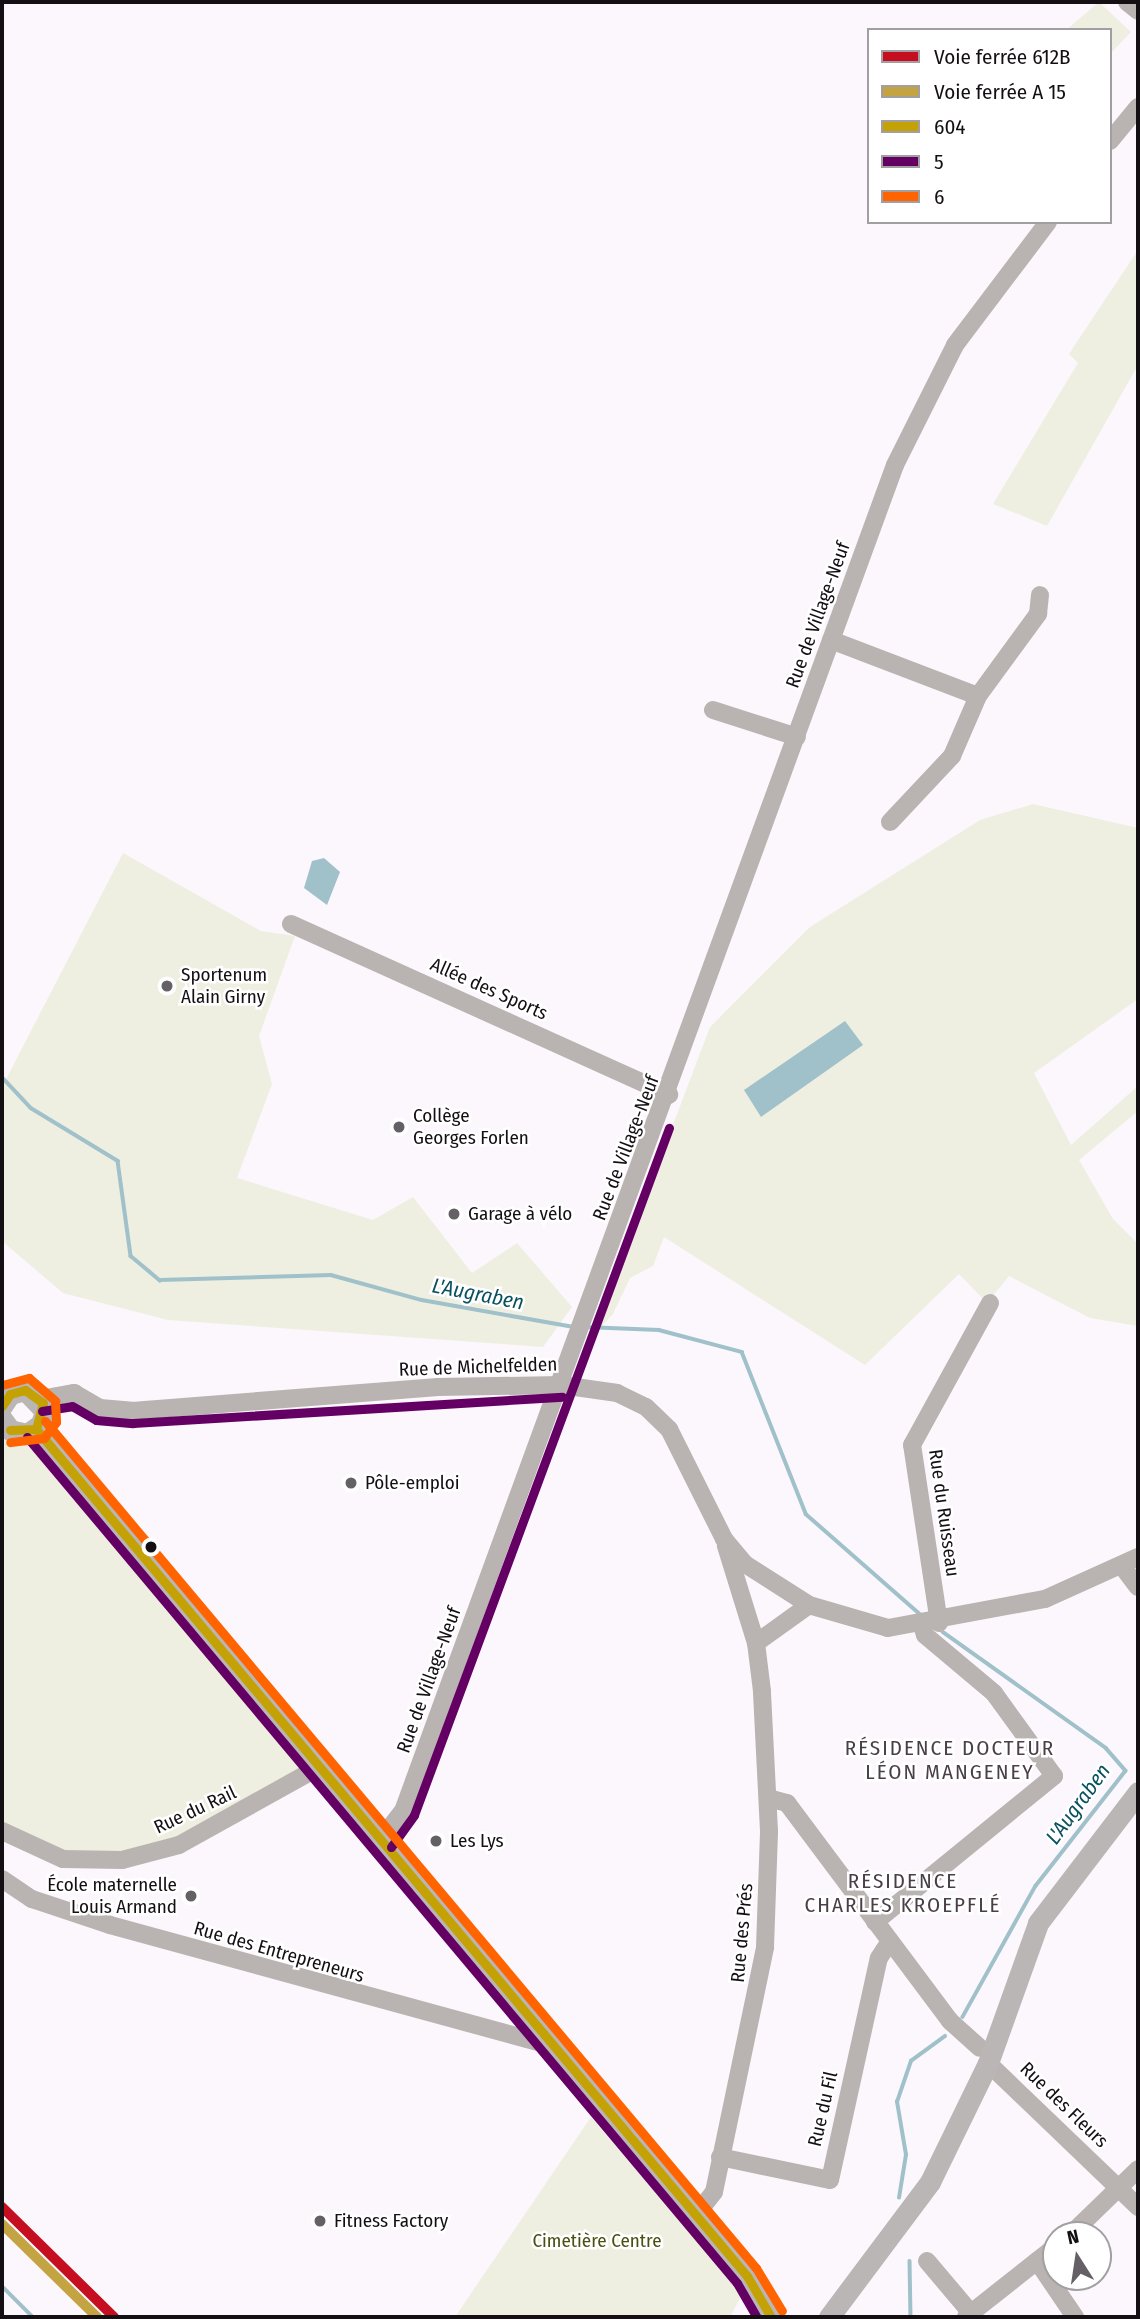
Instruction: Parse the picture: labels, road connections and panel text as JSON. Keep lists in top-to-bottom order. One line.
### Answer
{"streets":{"street":["Rue de Village-Neuf","Allée des Sports","Rue de Michelfelden","Rue du Ruisseau","Rue du Rail","Rue des Prés","Rue des Entrepreneurs","Rue des Fleurs","Rue du Fil"]},"crossings":[["Rue de Village-Neuf","Allée des Sports"],["Rue de Village-Neuf","Rue de Michelfelden"],["Rue de Michelfelden","Rue du Ruisseau"],["Rue de Michelfelden","Rue des Prés"],["Rue des Prés","Rue des Fleurs"],["Rue des Prés","Rue du Fil"],["Rue des Fleurs","Rue du Fil"]],"districts":["RÉSIDENCE DOCTEUR LÉON MANGENEY","RÉSIDENCE CHARLES KROEPFLÉ"],"water":["L'Augraben"],"parks":["Cimetière Centre"],"places":["Sportenum Alain Girny","Collège Georges Forlen","Garage à vélo","Pôle-emploi","Les Lys","École maternelle Louis Armand","Fitness Factory"],"lines":["transit line 5","transit line 6","transit line 604","rail line 612B"],"legend":["Voie ferrée 612B","Voie ferrée A 15","604","5","6"],"north":"top"}
